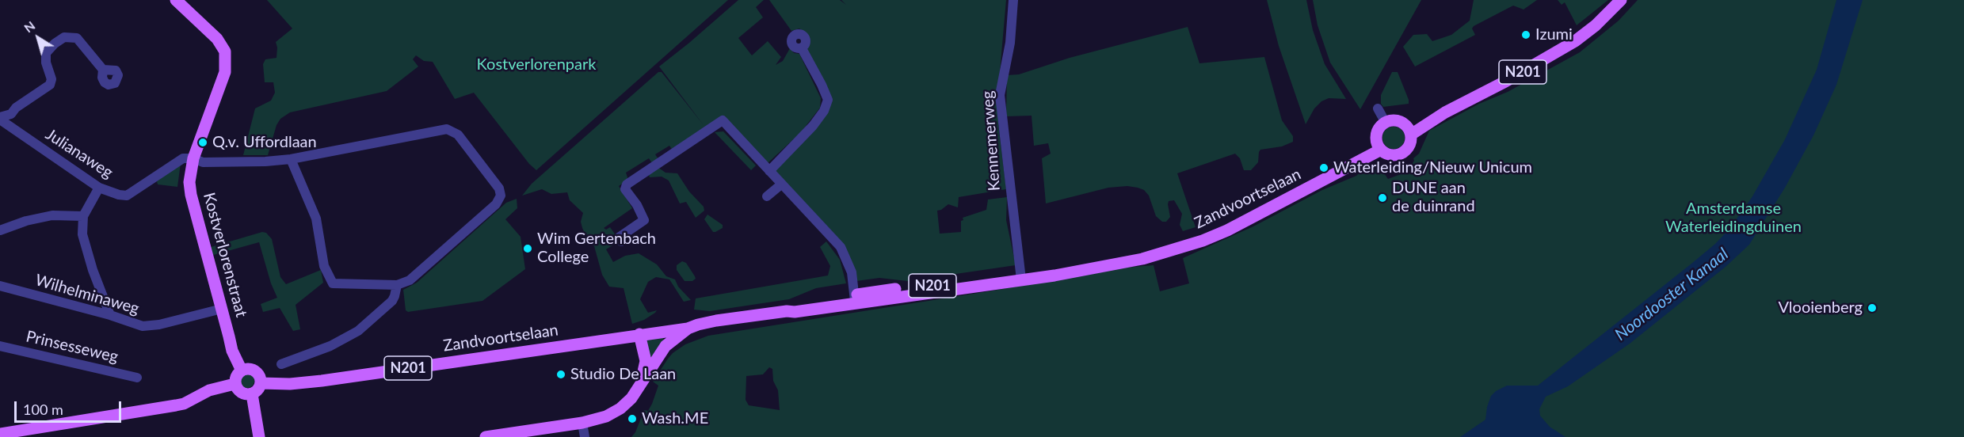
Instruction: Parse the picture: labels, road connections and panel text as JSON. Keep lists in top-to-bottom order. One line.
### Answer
{"streets":{"main road":["N201","Zandvoortselaan","Kostverlorenstraat"],"street":["Kennemerweg","Julianaweg","Wilhelminaweg","Prinsesseweg"]},"crossings":[["N201","Zandvoortselaan"],["Kennemerweg","Zandvoortselaan"],["Julianaweg","Kostverlorenstraat"],["Zandvoortselaan","Kostverlorenstraat"],["Kostverlorenstraat","Wilhelminaweg"]],"water":["Noordooster Kanaal"],"parks":["Kostverlorenpark","Amsterdamse Waterleidingduinen"],"places":["Izumi","Q.v. Uffordlaan","Waterleiding/Nieuw Unicum","DUNE aan de duinrand","Wim Gertenbach College","Vlooienberg","Studio De Laan","Wash.ME"],"scale_bar":"100 m","north":"top left"}
